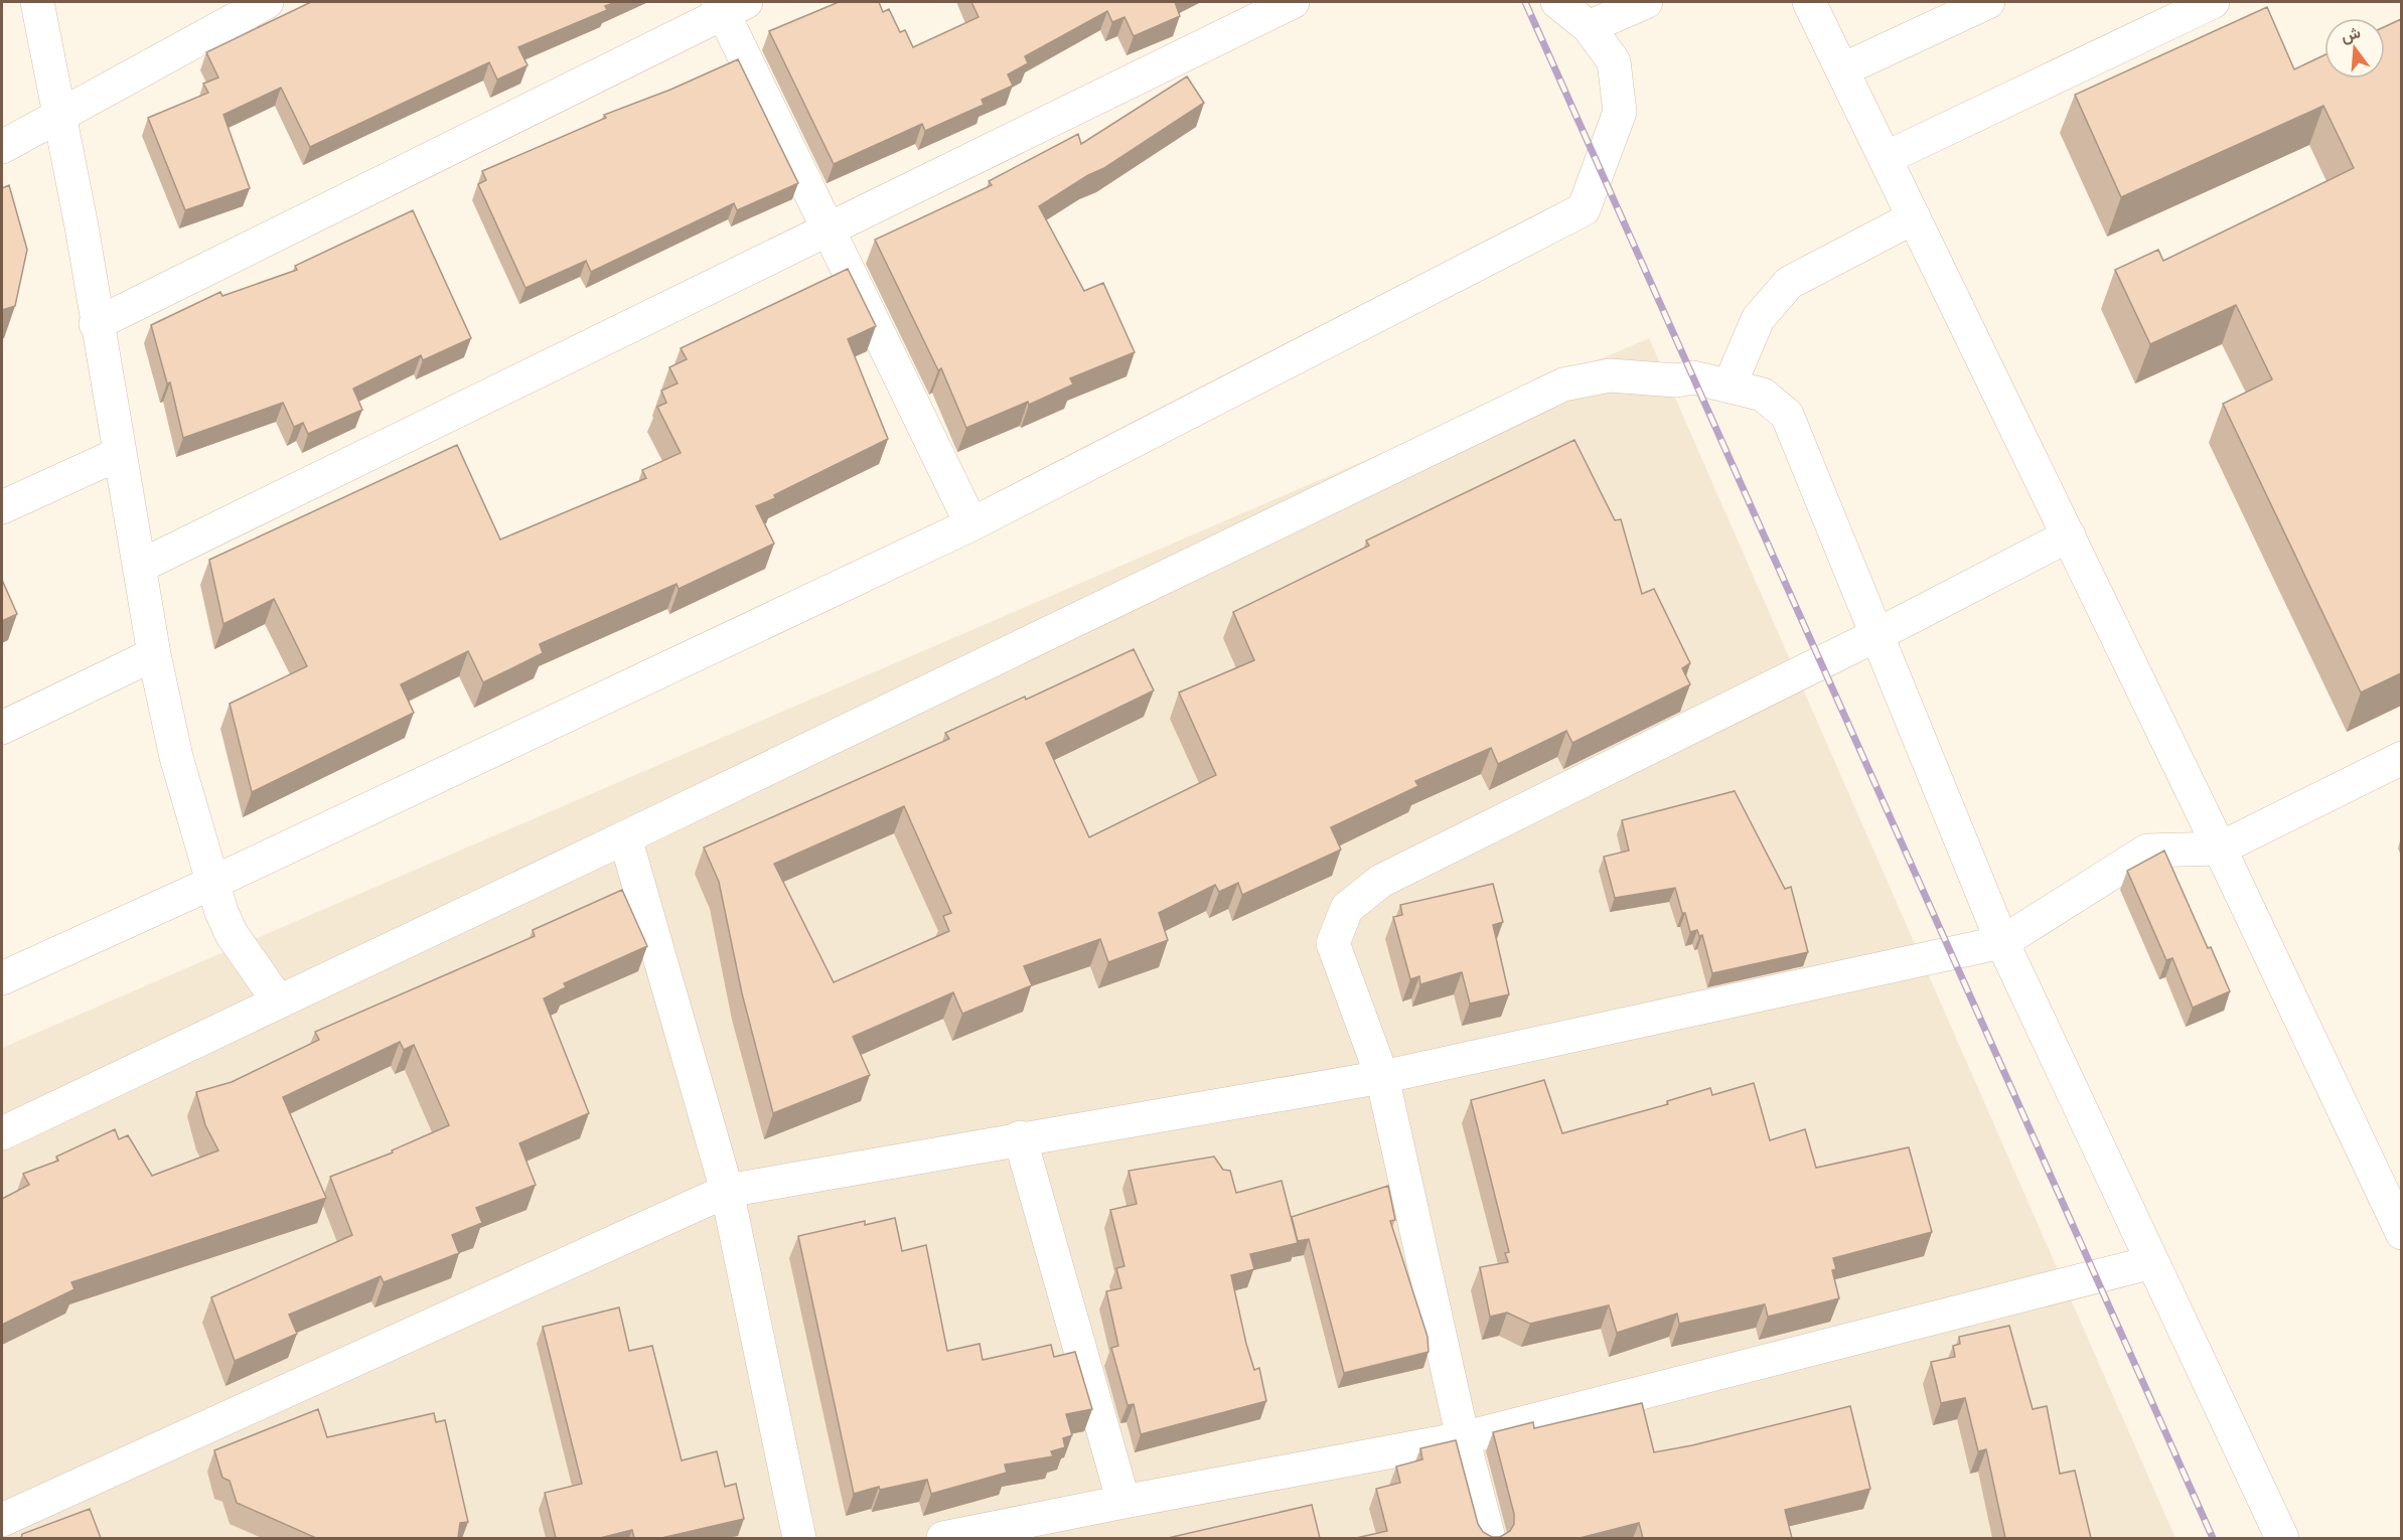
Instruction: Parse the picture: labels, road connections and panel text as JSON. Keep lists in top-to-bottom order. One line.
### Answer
{"north":"top"}
